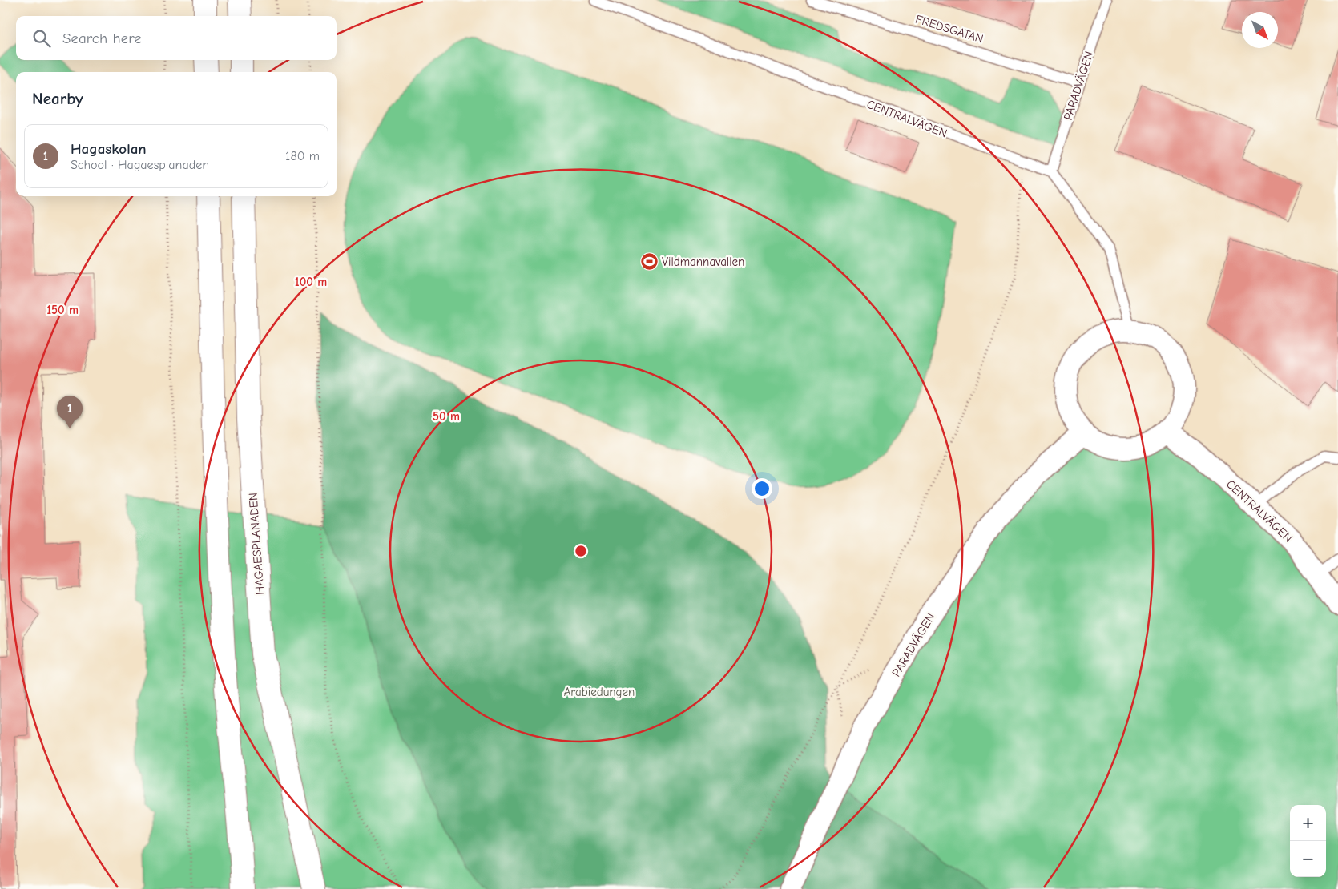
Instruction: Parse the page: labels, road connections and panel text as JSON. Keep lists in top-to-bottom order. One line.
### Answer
{"streets":{"main road":["HAGAESPLANADEN"],"street":["PARADVÄGEN","CENTRALVÄGEN"],"lane":["FREDSGATAN"]},"crossings":[["FREDSGATAN","PARADVÄGEN"],["PARADVÄGEN","CENTRALVÄGEN"]],"parks":["Arabiedungen"],"places":{"sports":["Vildmannavallen"]},"north":"bottom right","page":{"search":"Search here","heading":"Nearby","list":[{"mark":"1","name":"Hagaskolan","note":"School · Hagaesplanaden","value":"180 m"}],"pins":"1","map_buttons":["+","−"]},"rings":["100 m","150 m","50 m"]}
